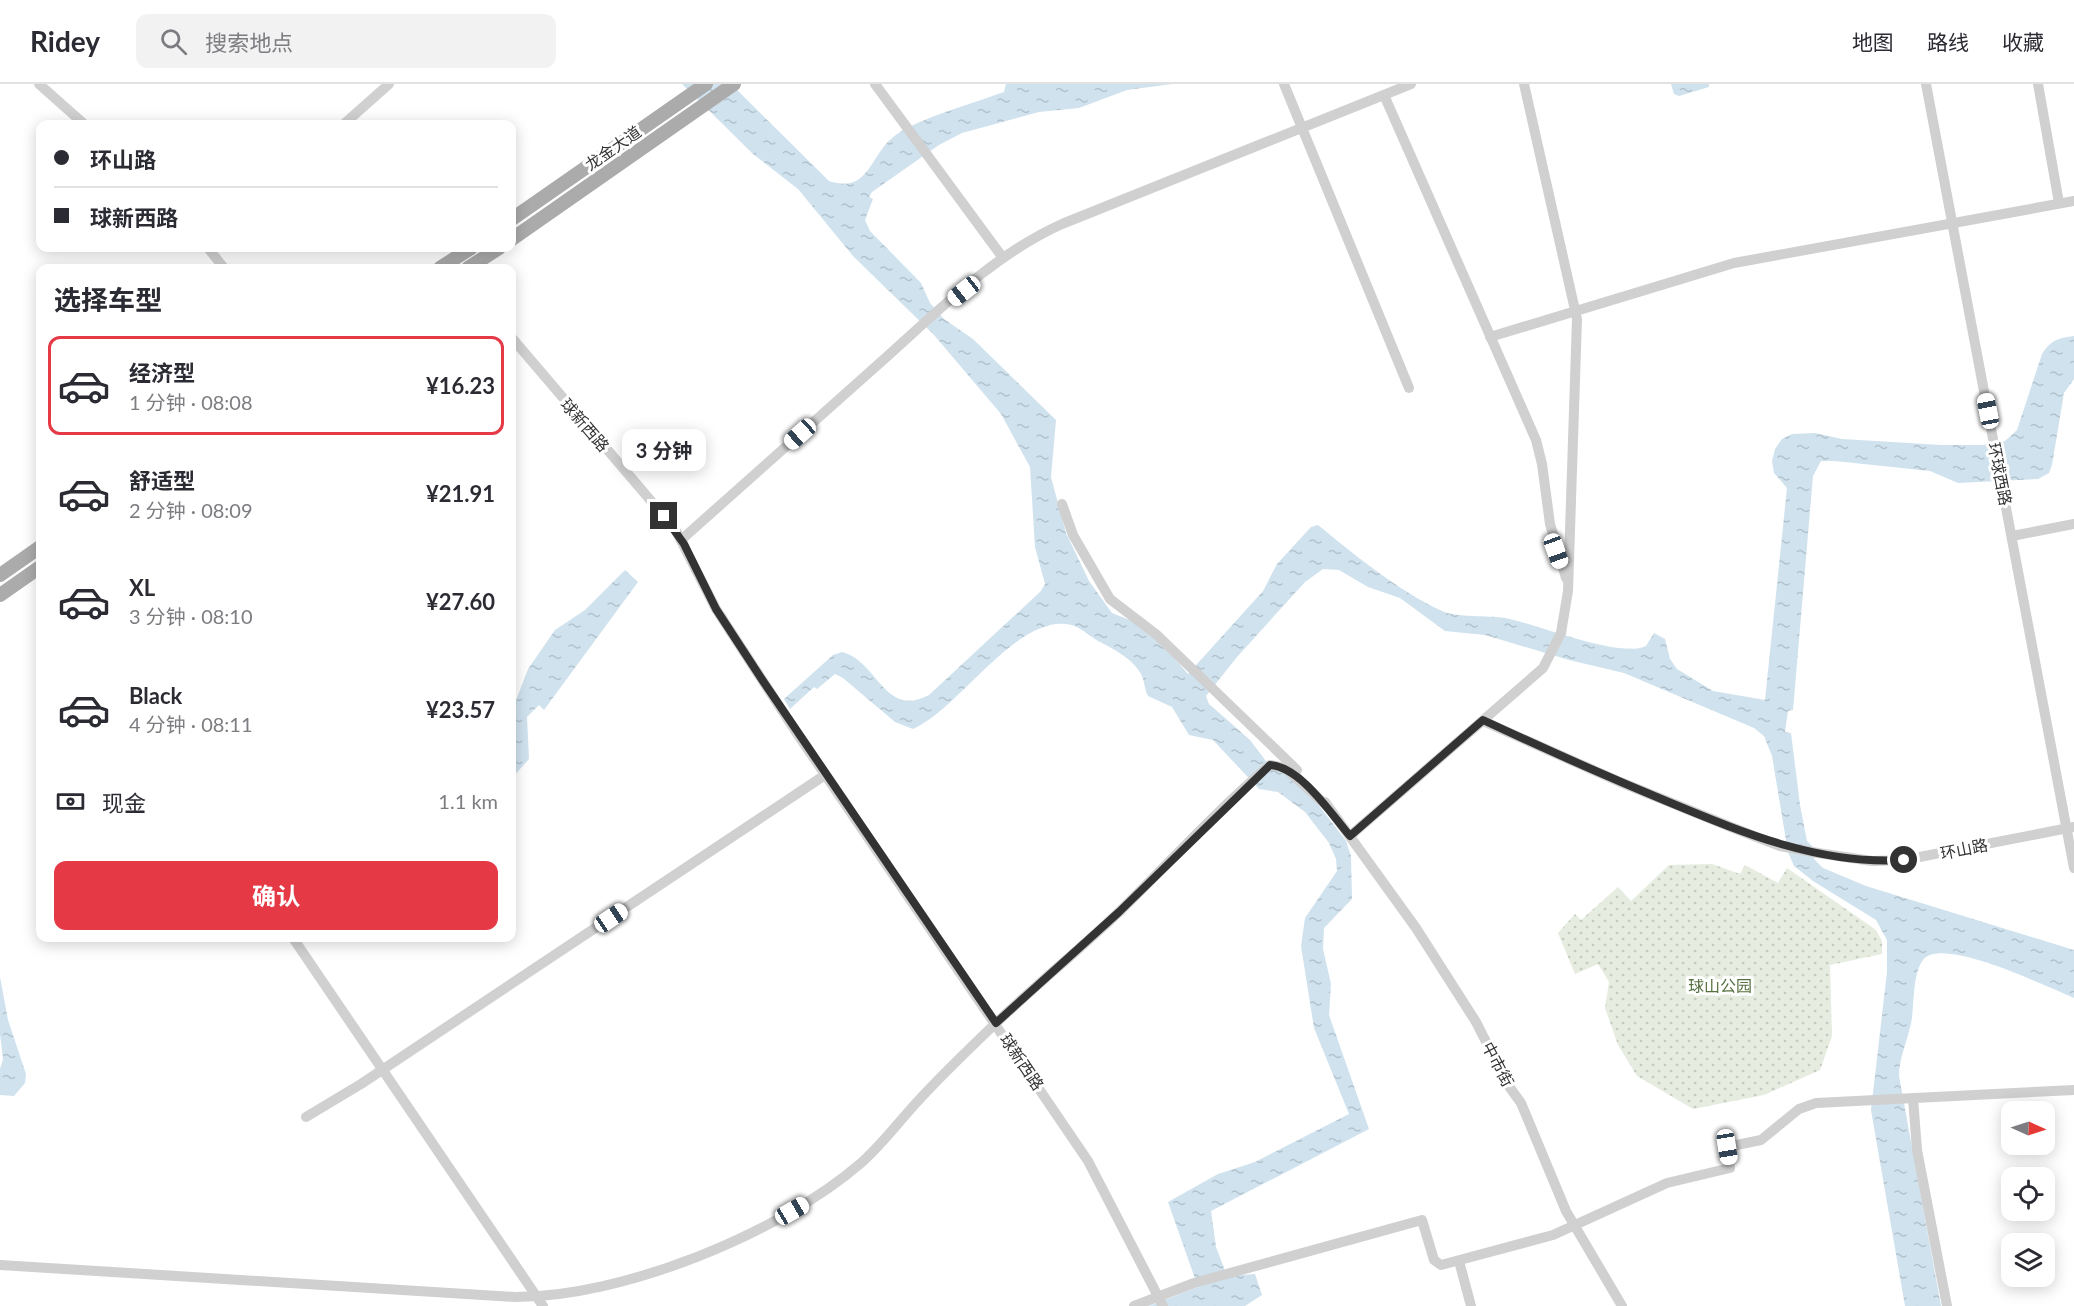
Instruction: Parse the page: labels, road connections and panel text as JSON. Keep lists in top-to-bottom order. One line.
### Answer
{"streets":{"main road":["龙金大道"],"street":["球新西路","环球西路","环山路","中市街"]},"crossings":[["环球西路","环山路"]],"parks":["球山公园"],"north":"right","page":{"header":"Ridey","search":"搜索地点","nav":["地图","路线","收藏"],"banner":["环山路","球新西路"],"heading":"选择车型","list":[{"name":"经济型","note":"1 分钟 · 08:08","value":"¥16.23"},{"name":"舒适型","note":"2 分钟 · 08:09","value":"¥21.91"},{"name":"XL","note":"3 分钟 · 08:10","value":"¥27.60"},{"name":"Black","note":"4 分钟 · 08:11","value":"¥23.57"}],"bubble":"3 分钟","pay":["现金","1.1 km"],"buttons":"确认"}}
